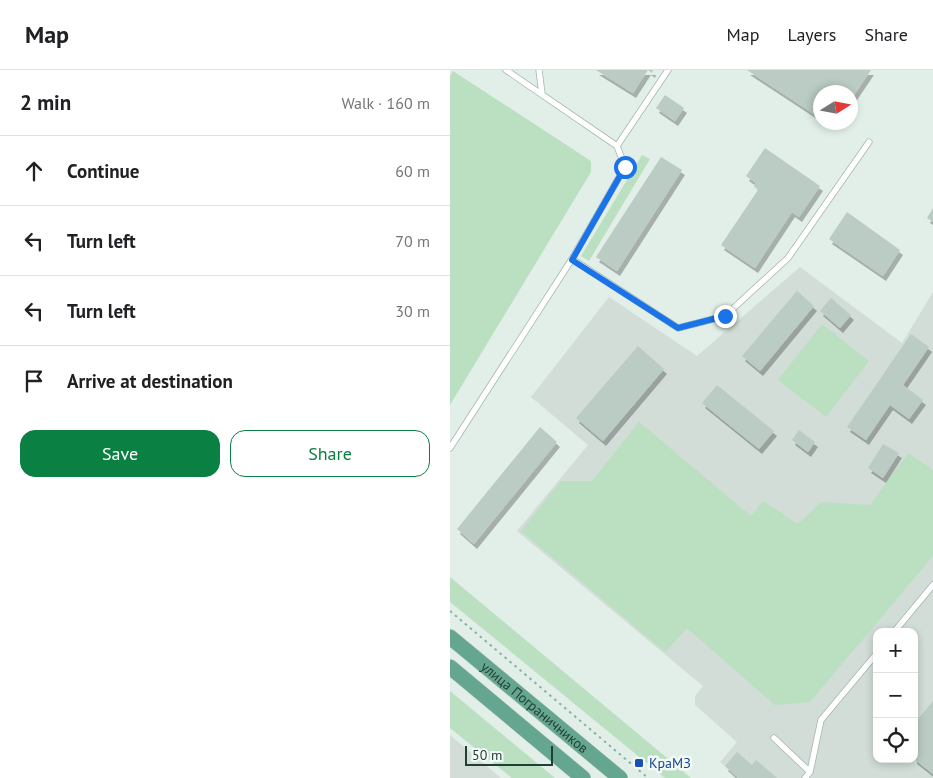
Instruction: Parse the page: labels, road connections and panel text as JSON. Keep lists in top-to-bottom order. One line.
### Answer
{"streets":{"main road":["улица Пограничников"]},"places":{"transit":["КраМЗ"]},"scale_bar":"50 m","north":"right","page":{"header":"Map","nav":["Map","Layers","Share"],"heading":["2 min","Walk · 160 m"],"list":[["Continue","60 m"],["Turn left","70 m"],["Turn left","30 m"],"Arrive at destination"],"buttons":["Save","Share"],"map_buttons":["+","−"],"scale":"50 m"}}
